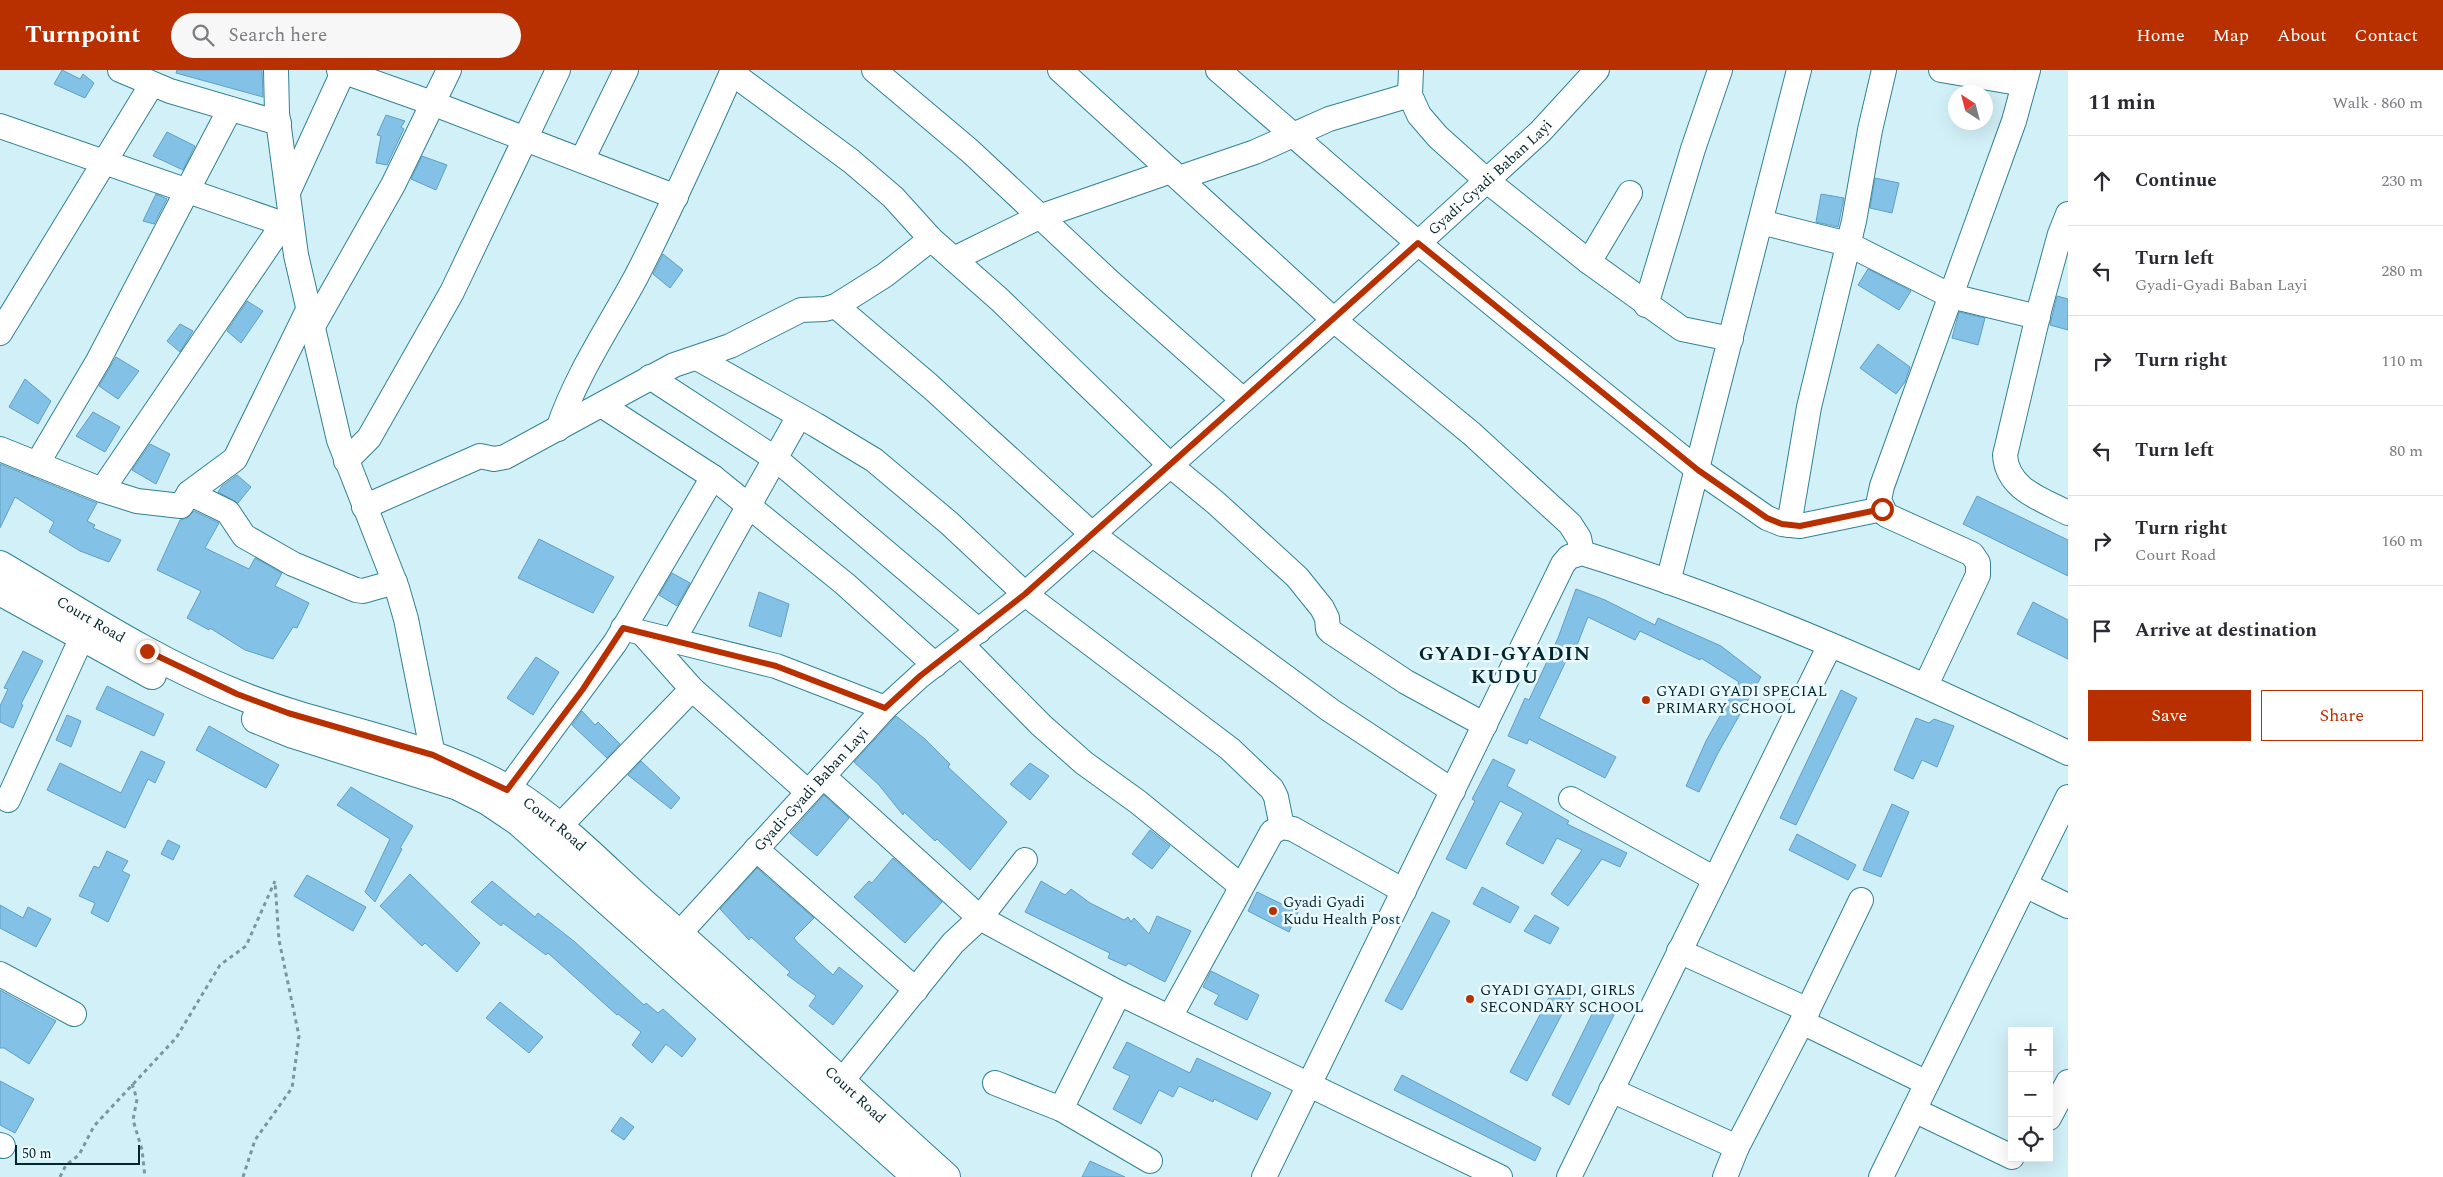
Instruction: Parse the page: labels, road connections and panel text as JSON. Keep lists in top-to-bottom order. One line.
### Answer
{"streets":{"main road":["Court Road"],"street":["Gyadi-Gyadi Baban Layi"]},"crossings":[["Gyadi-Gyadi Baban Layi","Court Road"]],"districts":["GYADI-GYADIN KUDU"],"places":["GYADI GYADI SPECIAL PRIMARY SCHOOL","Gyadi Gyadi Kudu Health Post","GYADI GYADI, GIRLS SECONDARY SCHOOL"],"scale_bar":"50 m","north":"top left","page":{"header":"Turnpoint","search":"Search here","nav":["Home","Map","About","Contact"],"heading":["11 min","Walk · 860 m"],"list":[["Continue","230 m"],["Turn left","Gyadi-Gyadi Baban Layi","280 m"],["Turn right","110 m"],["Turn left","80 m"],["Turn right","Court Road","160 m"],"Arrive at destination"],"buttons":["Save","Share"],"map_buttons":["+","−"],"scale":"50 m"}}
